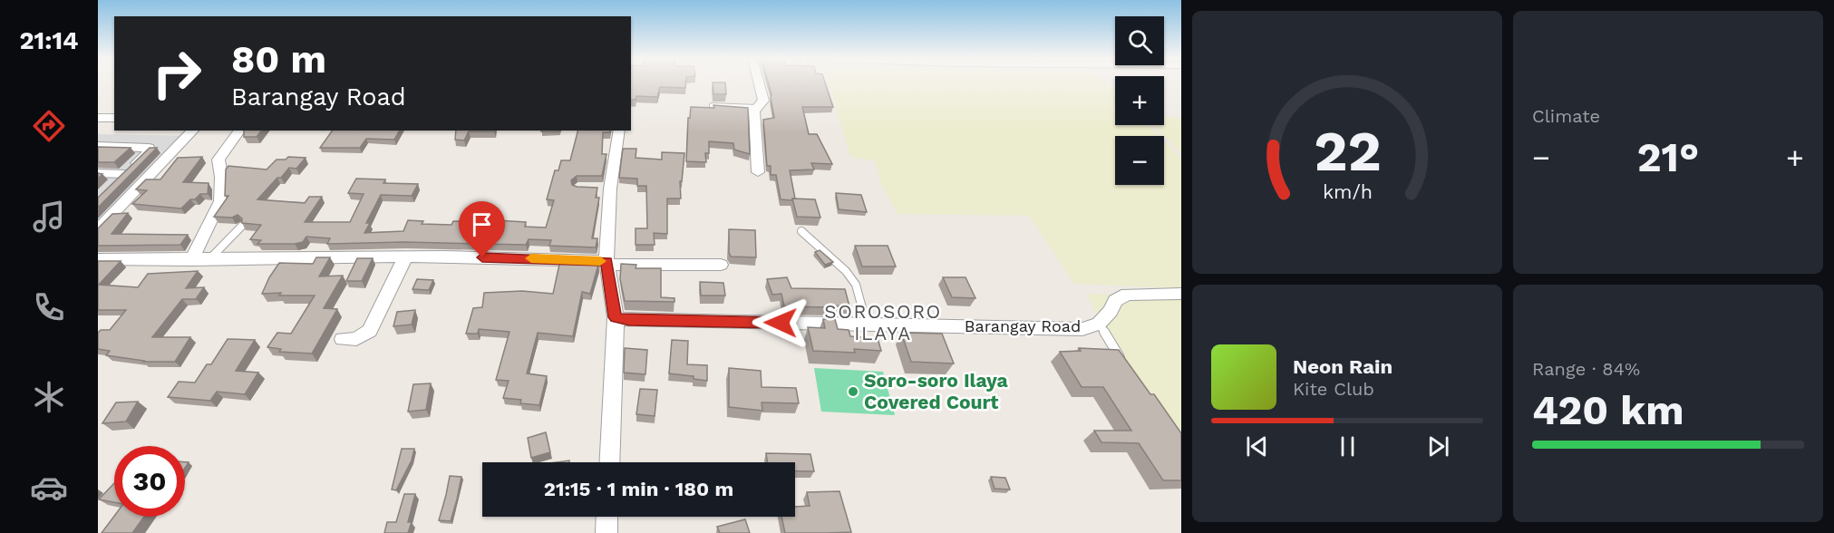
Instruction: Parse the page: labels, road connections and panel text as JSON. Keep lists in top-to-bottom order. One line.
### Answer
{"streets":{"street":["Barangay Road"]},"districts":["SOROSORO ILAYA"],"places":["Soro-soro Ilaya Covered Court"],"page":{"tabs":"21:14","tile":["Climate",["Range · 84%","420 km"]],"map_buttons":["+","−"],"turn":["80 m","Barangay Road"],"heat":["−","21°","+"],"song":["Neon Rain","Kite Club"],"limit":"30","trip":"21:15 · 1 min · 180 m","gauge":["22","km/h"]}}
